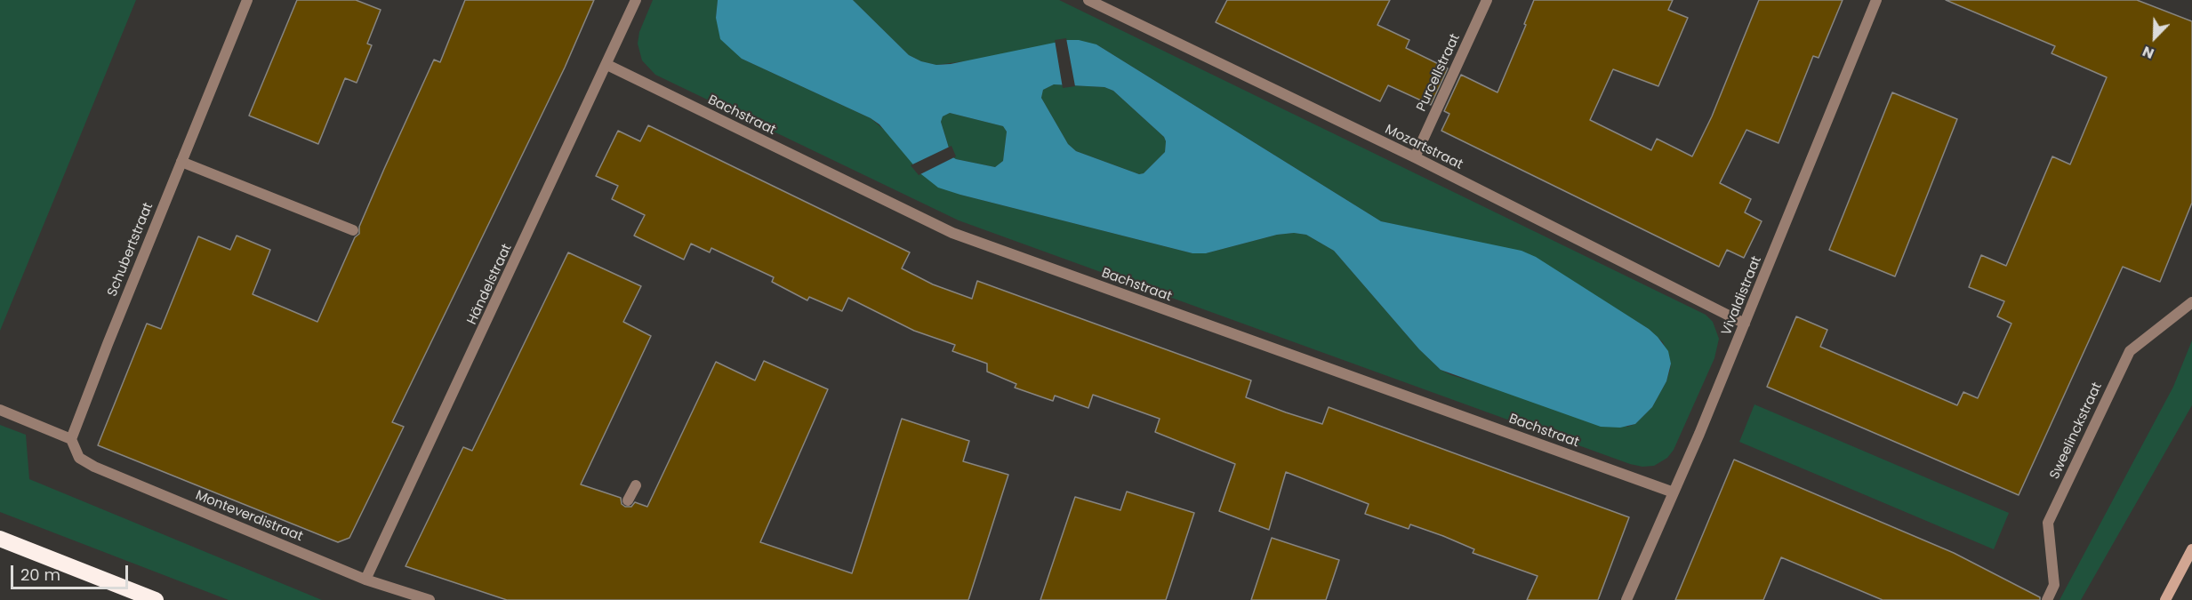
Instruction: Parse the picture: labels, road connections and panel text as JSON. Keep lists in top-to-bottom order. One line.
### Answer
{"streets":{"street":["Purcellstraat","Bachstraat","Mozartstraat","Schubertstraat","Händelstraat","Vivaldistraat","Sweelinckstraat","Monteverdistraat"]},"crossings":[["Purcellstraat","Mozartstraat"],["Bachstraat","Händelstraat"],["Bachstraat","Vivaldistraat"],["Mozartstraat","Vivaldistraat"],["Schubertstraat","Monteverdistraat"],["Händelstraat","Monteverdistraat"]],"scale_bar":"20 m","north":"bottom left"}
